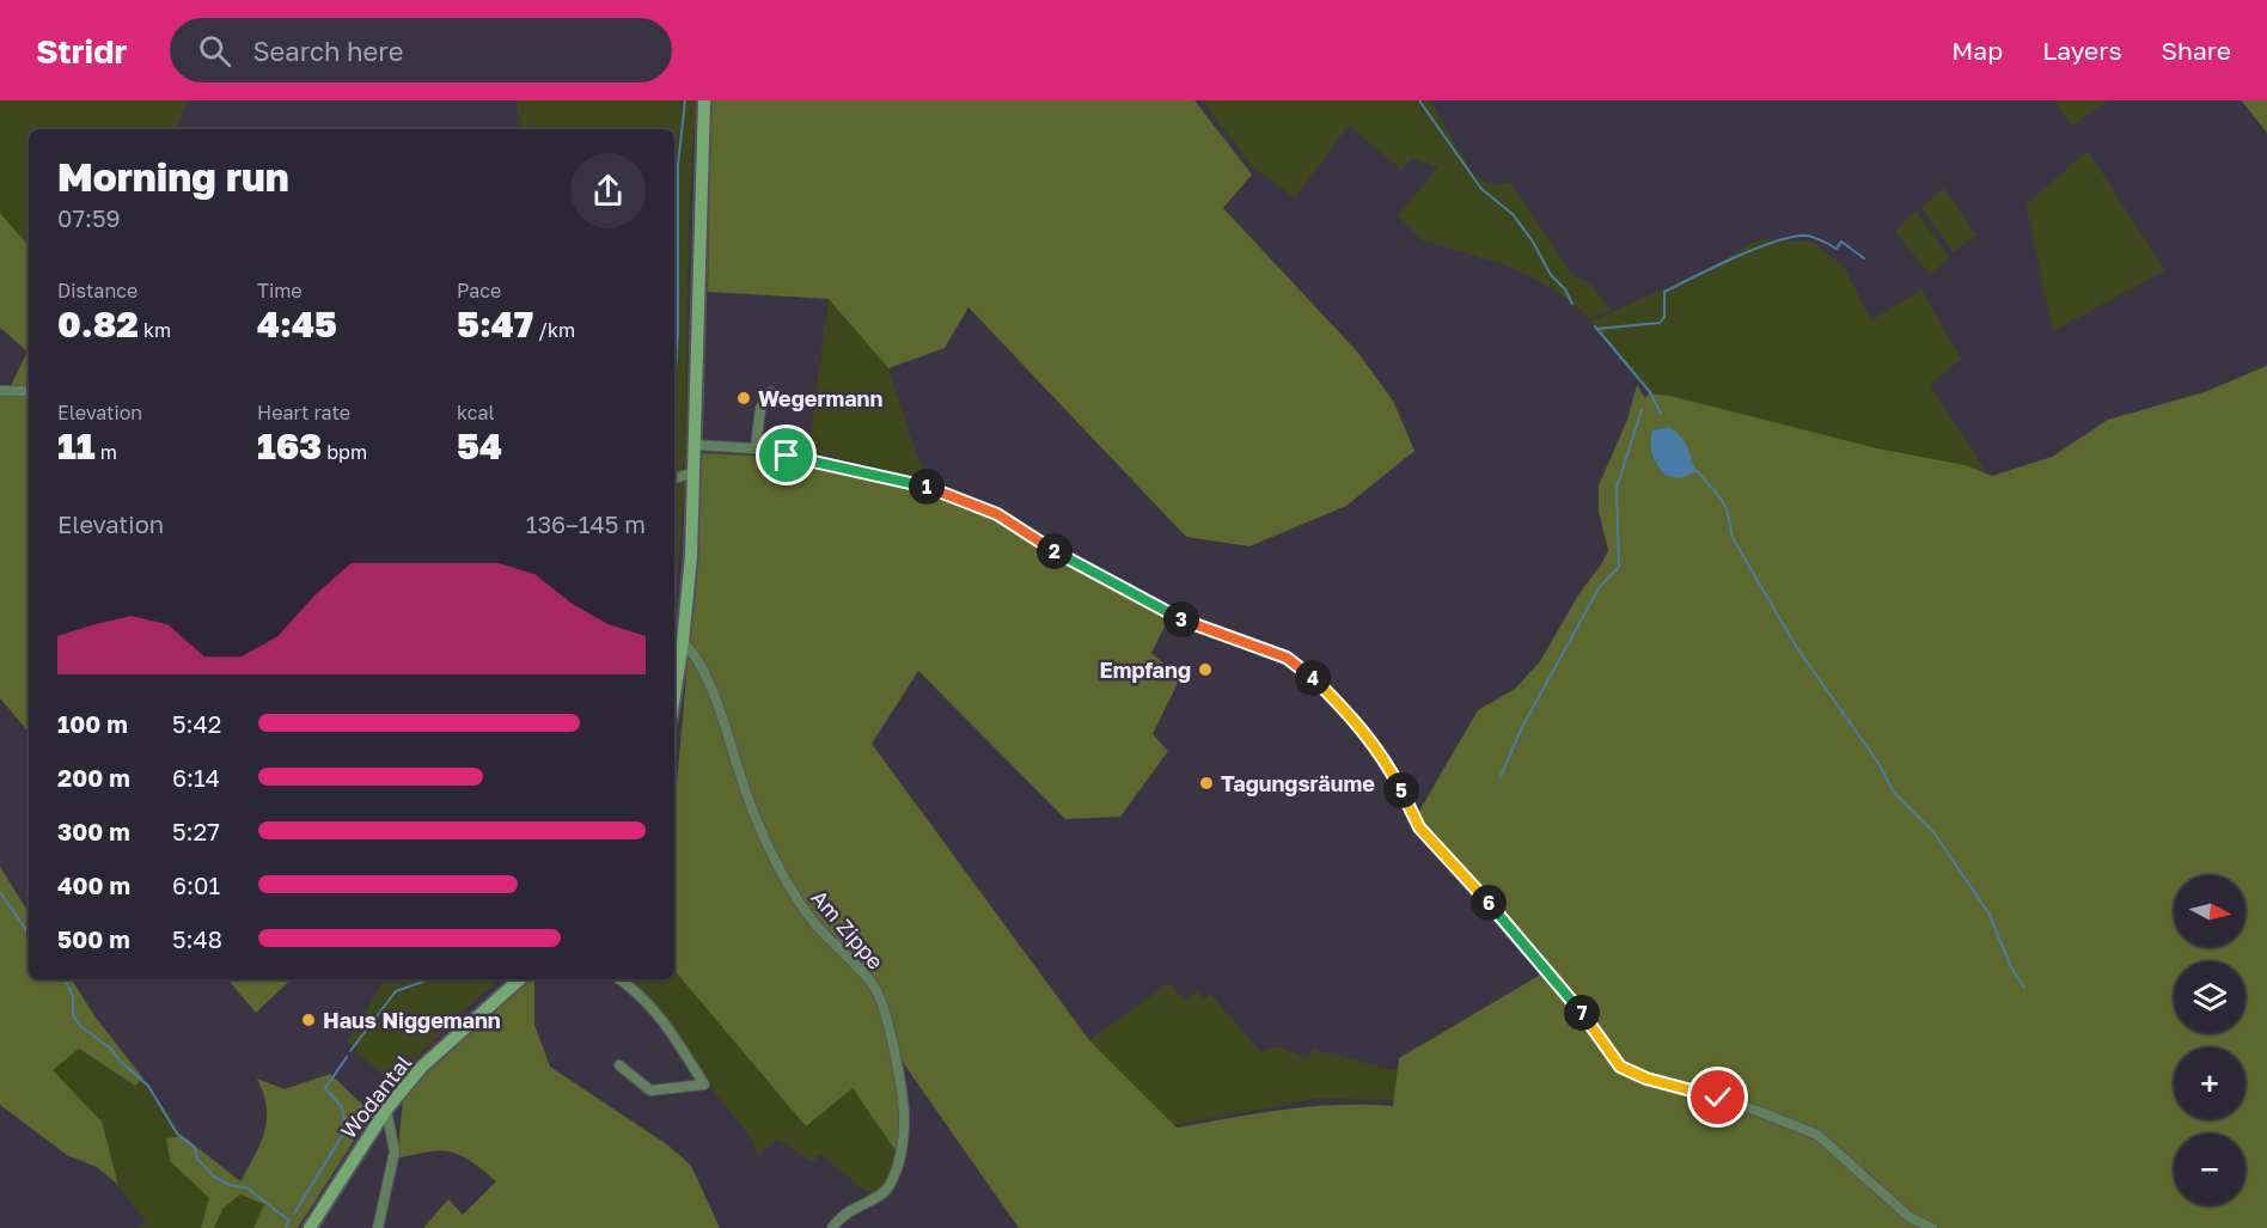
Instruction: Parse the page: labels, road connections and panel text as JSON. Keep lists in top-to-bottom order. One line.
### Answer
{"streets":{"main road":["Wodantal"],"street":["Am Zippe"]},"places":["Wegermann","Empfang","Tagungsräume","Haus Niggemann"],"north":"right","page":{"header":"Stridr","search":"Search here","nav":["Map","Layers","Share"],"heading":["Morning run","07:59"],"stats":[["Distance","0.82 km"],["Time","4:45"],["Pace","5:47 /km"],["Elevation","11 m"],["Heart rate","163 bpm"],["kcal","54"]],"pins":["1","2","3","4","5","6","7"],"chart":["Elevation","136–145 m"],"list":[{"name":"100 m","note":"5:42"},{"name":"200 m","note":"6:14"},{"name":"300 m","note":"5:27"},{"name":"400 m","note":"6:01"},{"name":"500 m","note":"5:48"}],"map_buttons":["+","−"]}}
